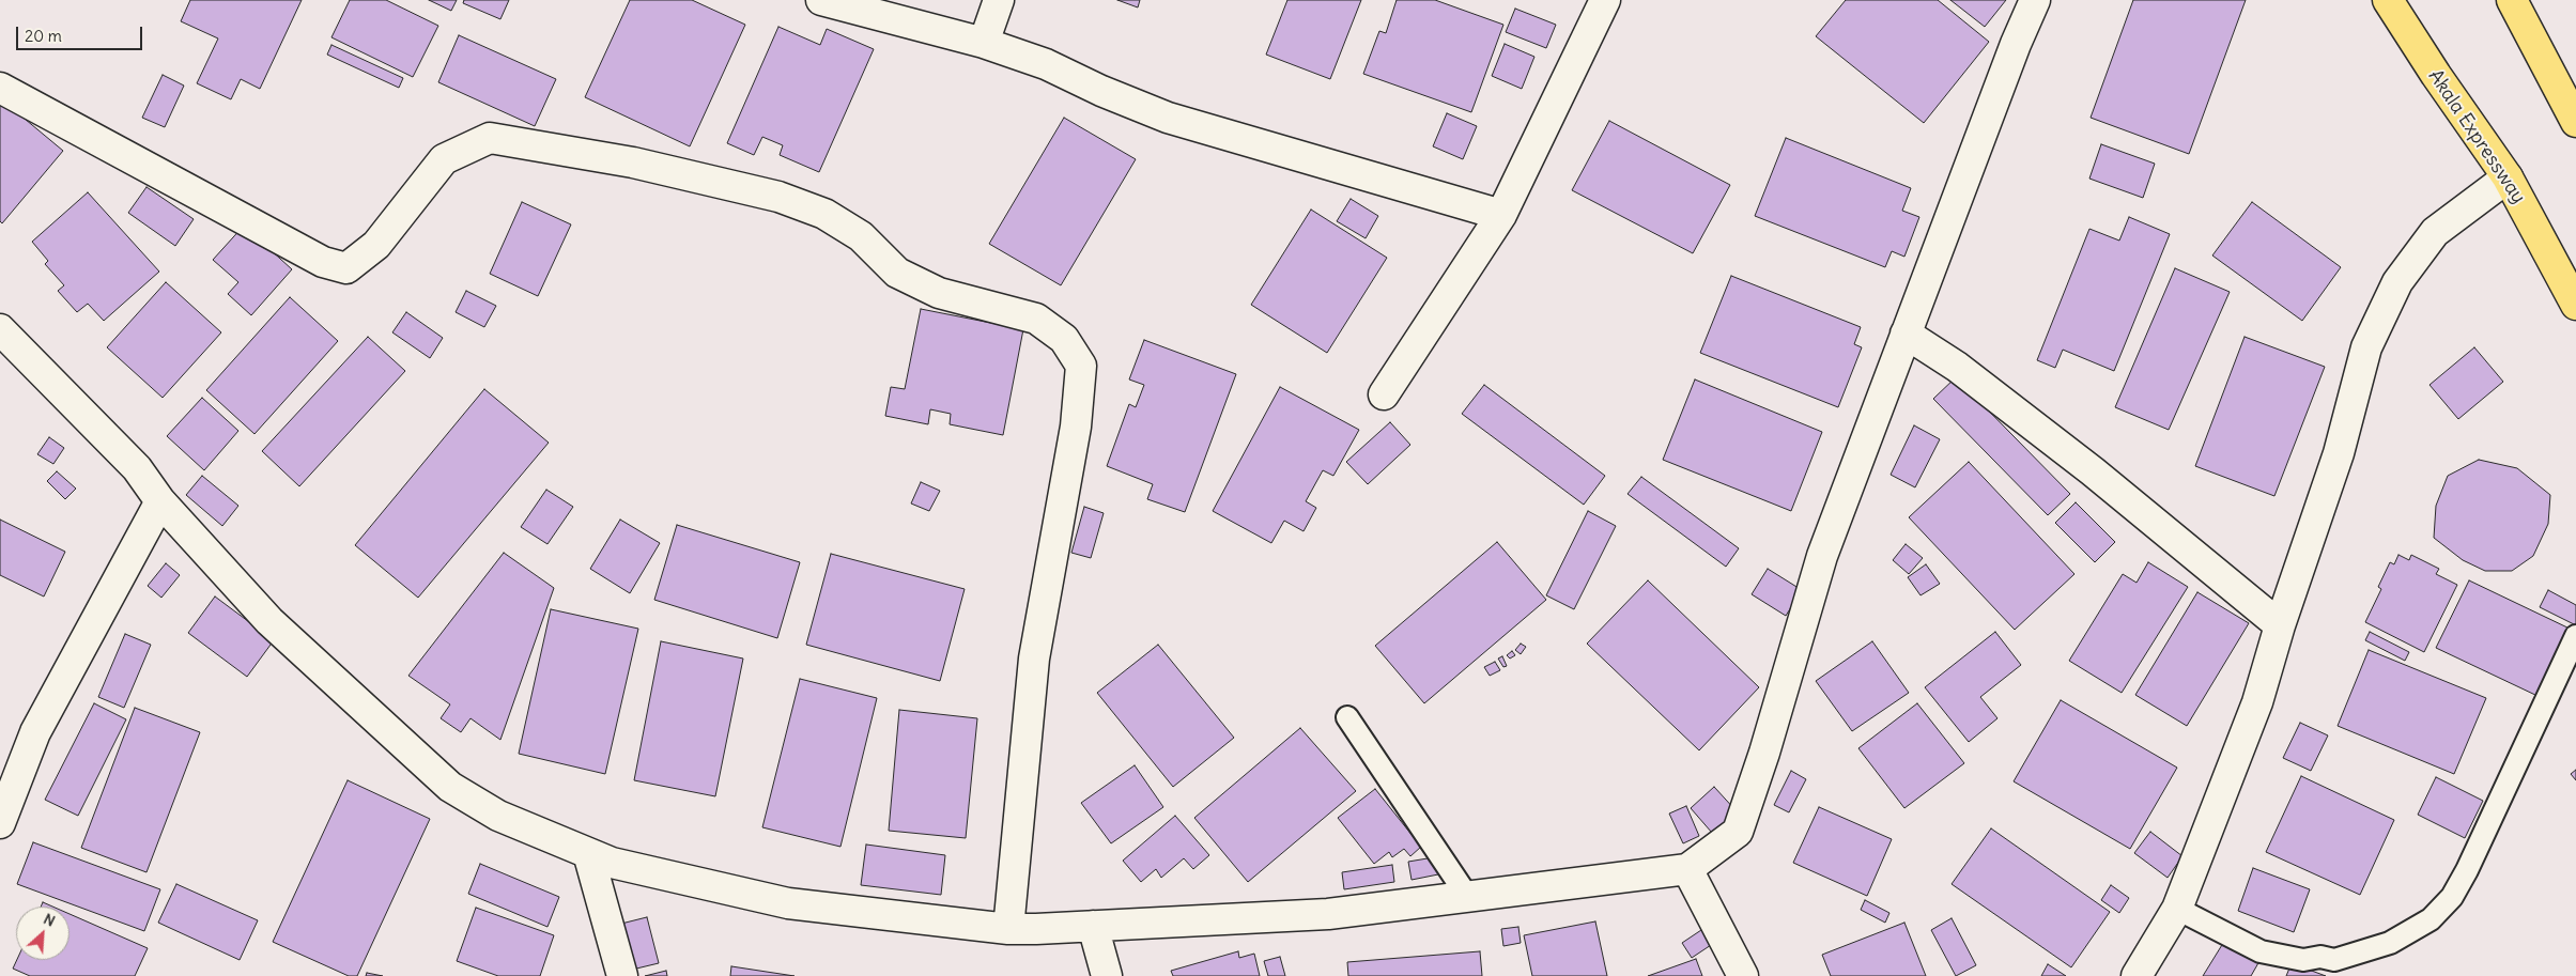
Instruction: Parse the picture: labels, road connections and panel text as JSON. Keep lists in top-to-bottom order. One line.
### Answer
{"streets":{"main road":["Akala Expressway"]},"scale_bar":"20 m","north":"top right"}
